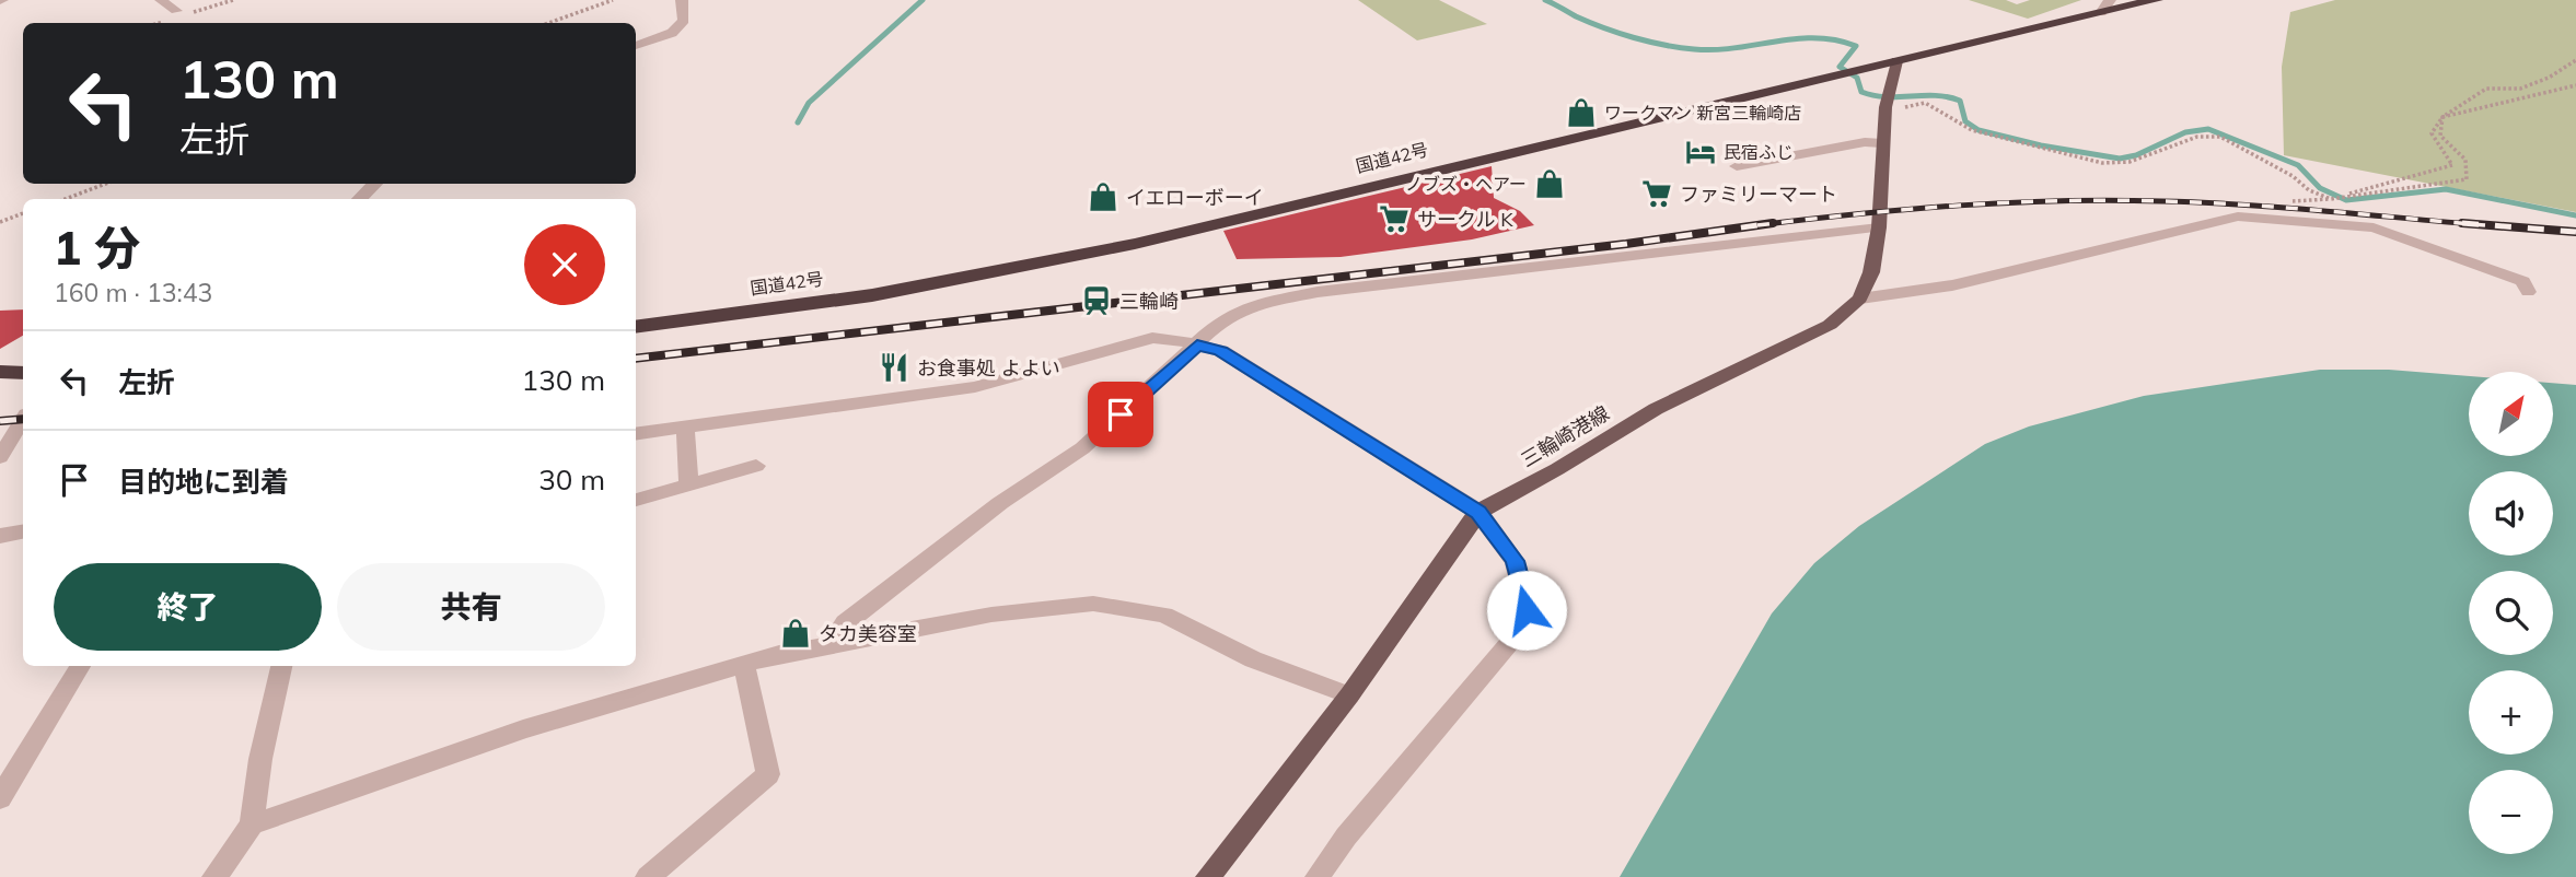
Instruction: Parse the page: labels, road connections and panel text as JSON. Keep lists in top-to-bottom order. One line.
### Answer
{"streets":{"highway":["国道42号"],"main road":["三輪崎港線"]},"places":{"shop":["ワークマン 新宮三輪崎店","ノブズ・ヘアー","イエローボーイ","タカ美容室"],"hotel":["民宿ふじ"],"supermarket":["ファミリーマート","サークル K"],"station":["三輪崎"],"restaurant":["お食事処 よよい"]},"north":"top right","page":{"turn":["130 m","左折"],"heading":["1 分","160 m · 13:43"],"list":[{"name":"左折","value":"130 m"},{"name":"目的地に到着","value":"30 m"}],"map_buttons":["+","−"],"buttons":["終了","共有"]}}
